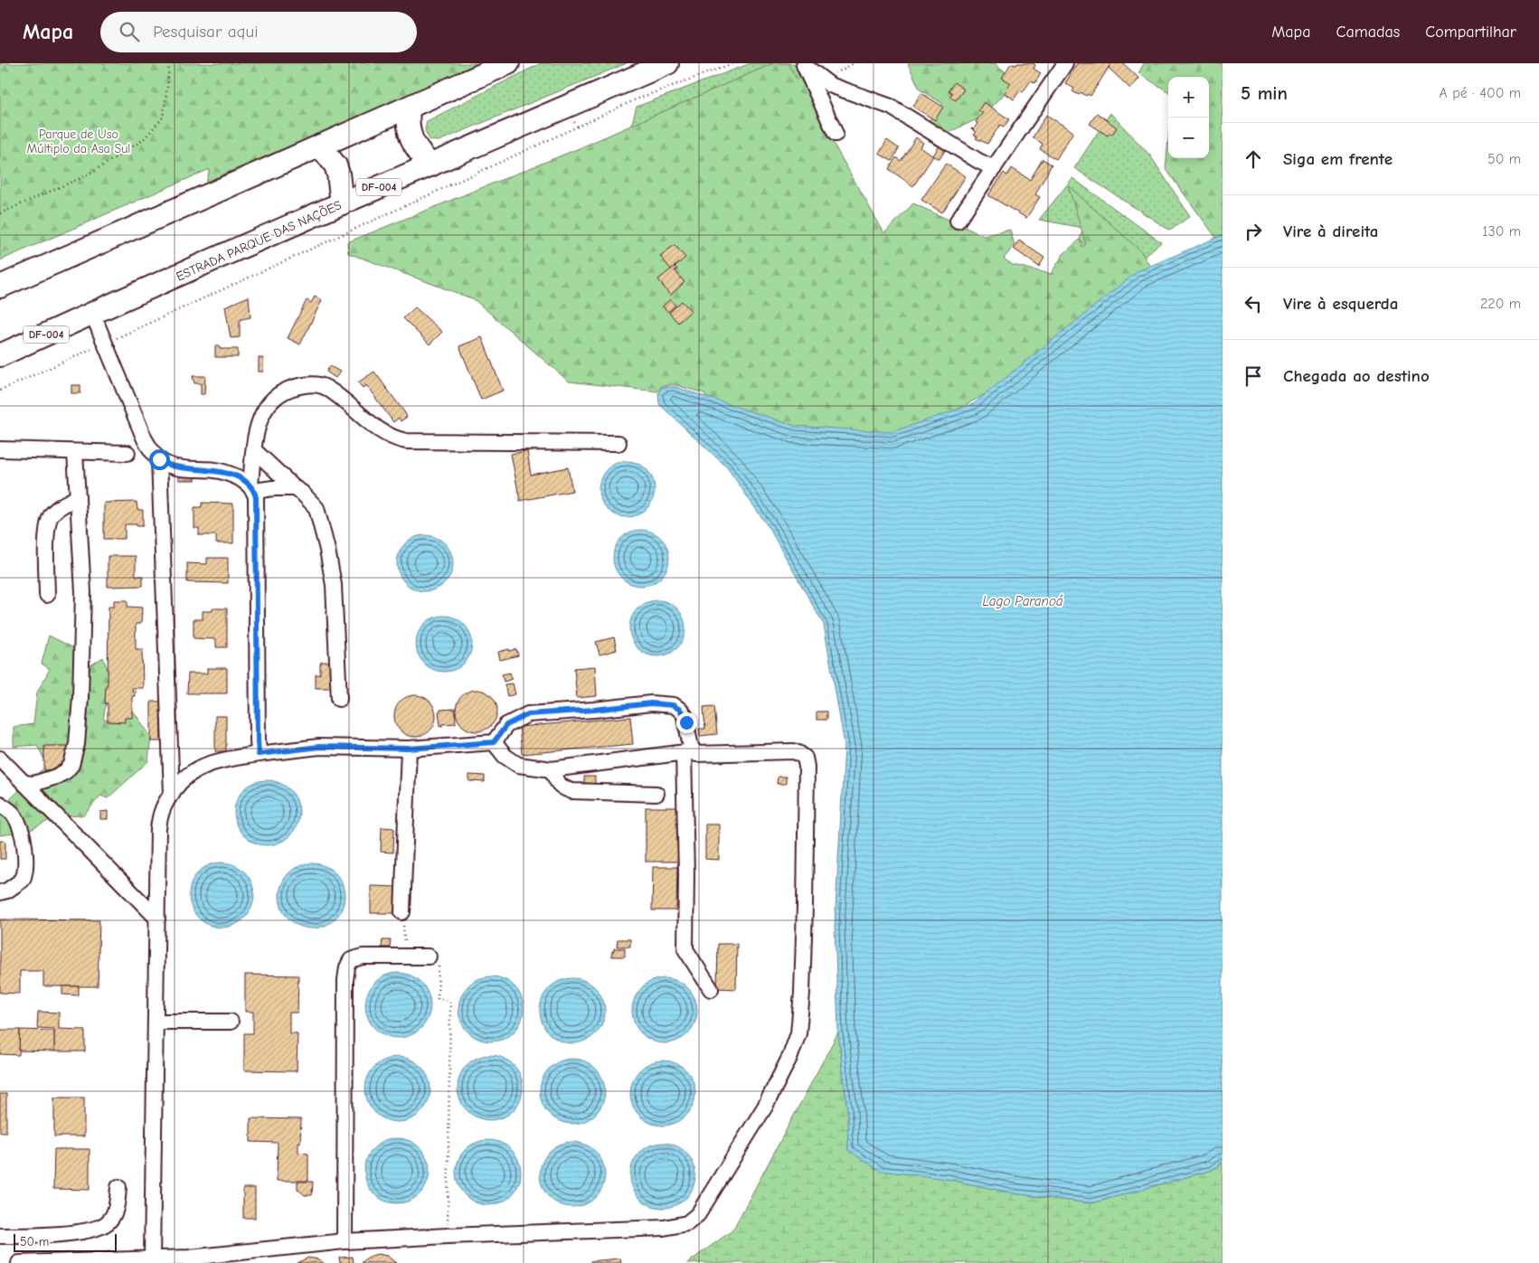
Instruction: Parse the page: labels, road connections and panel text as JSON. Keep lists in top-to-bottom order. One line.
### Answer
{"streets":{"highway":["DF-004","ESTRADA PARQUE DAS NAÇÕES"]},"water":["Lago Paranoá"],"parks":["Parque de Uso Múltiplo da Asa Sul"],"scale_bar":"50 m","page":{"header":"Mapa","search":"Pesquisar aqui","nav":["Mapa","Camadas","Compartilhar"],"heading":["5 min","A pé · 400 m"],"map_buttons":["+","−"],"list":[["Siga em frente","50 m"],["Vire à direita","130 m"],["Vire à esquerda","220 m"],"Chegada ao destino"],"scale":"50 m"}}
